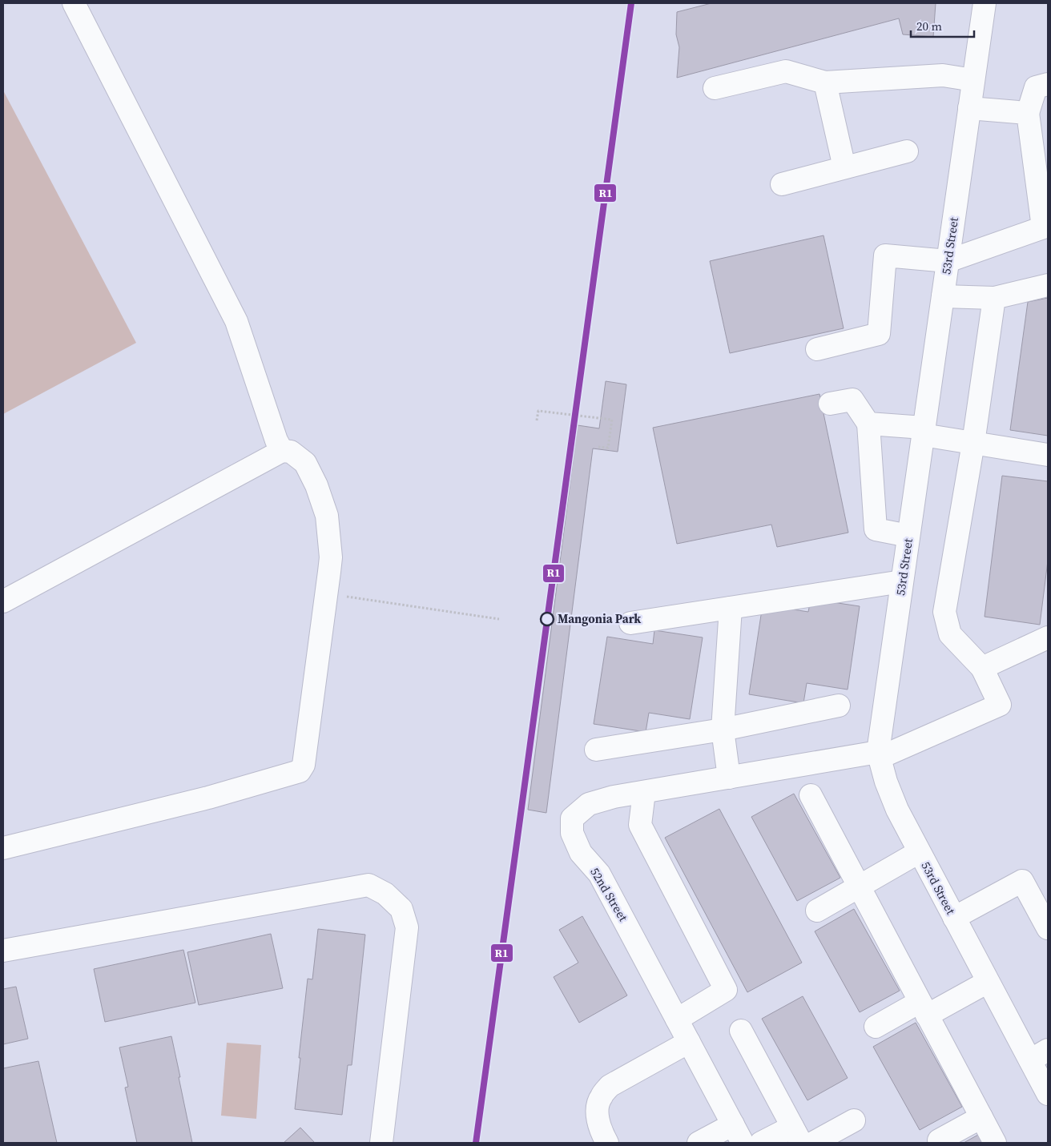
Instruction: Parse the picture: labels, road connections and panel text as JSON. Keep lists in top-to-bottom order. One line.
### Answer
{"streets":{"street":["53rd Street","52nd Street"]},"crossings":[["53rd Street","52nd Street"]],"places":["Mangonia Park"],"lines":["transit line R1"],"scale_bar":"20 m"}
